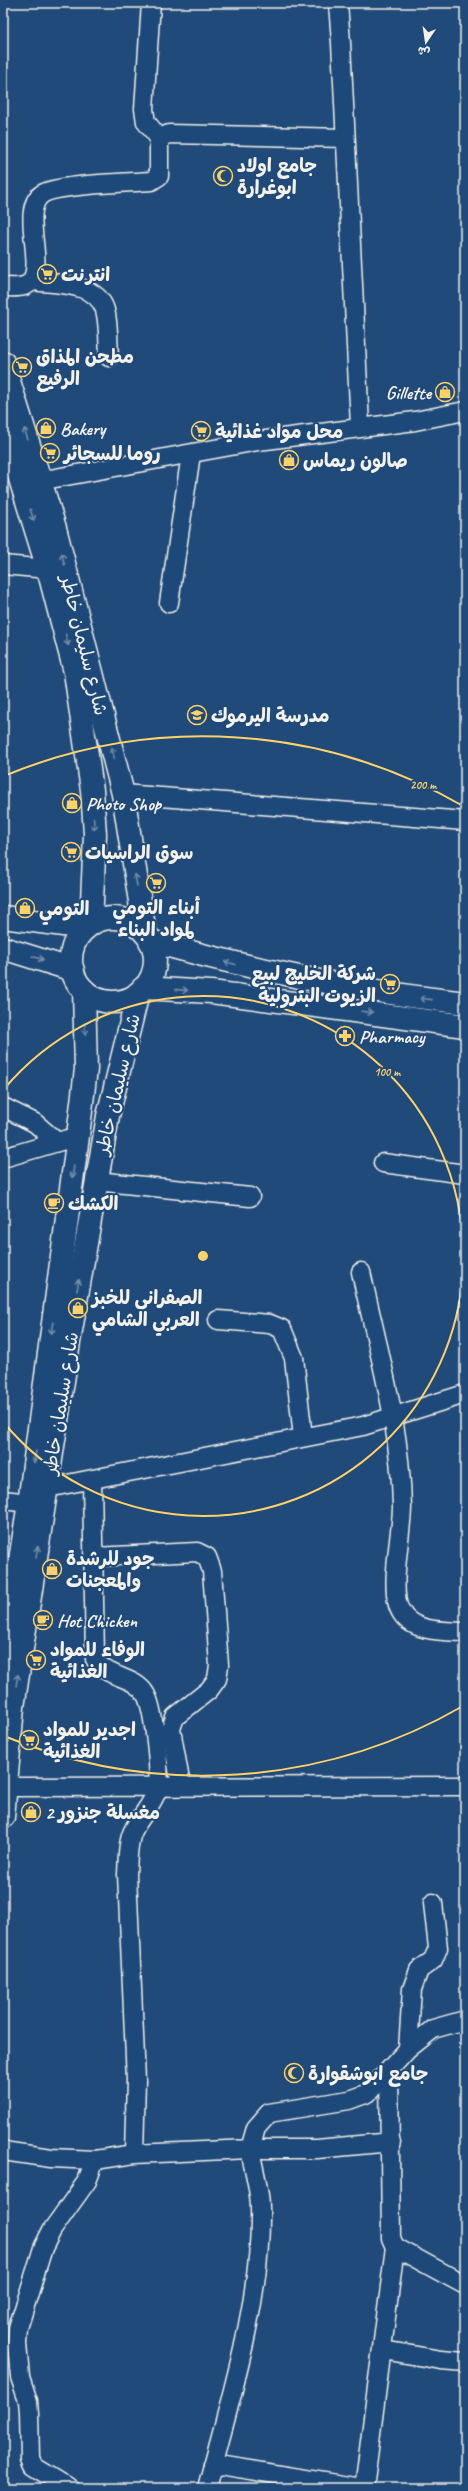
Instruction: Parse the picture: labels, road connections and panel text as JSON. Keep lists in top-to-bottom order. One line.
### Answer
{"streets":{"main road":["شارع سليمان خاطر"]},"places":{"mosque":["جامع اولاد ابوغرارة","جامع ابوشقوارة"],"supermarket":["انترنت","مطحن المذاق الرفيع","محل مواد غذائية","روما للسجائر","سوق الراسيات","أبناء التومي لمواد البناء","شركة الخليج لبيع الزيوت البترولية","الوفاء للمواد الغذائية","اجدير للمواد الغذائية"],"shop":["Gillette","Bakery","صالون ريماس","Photo Shop","التومي","الصفراني للخبز العربي الشامي","جود للرشدة والمعجنات","مغسلة جنزور 2"],"school or university":["مدرسة اليرموك"],"pharmacy":["Pharmacy"],"cafe":["الكشك","Hot Chicken"]},"north":"bottom","rings":["200 m","100 m"]}
